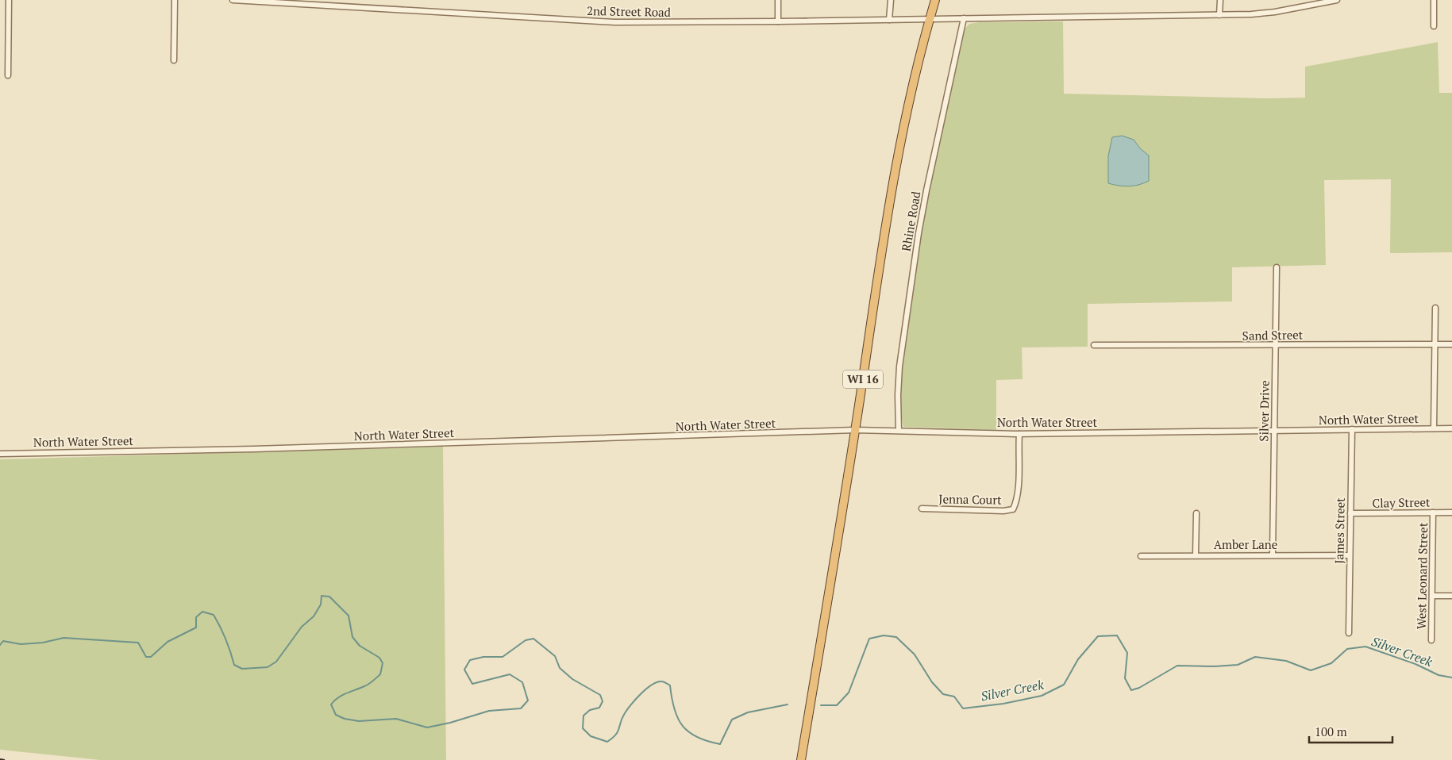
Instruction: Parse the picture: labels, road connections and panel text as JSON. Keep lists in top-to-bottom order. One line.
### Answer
{"streets":{"highway":["WI 16"],"street":["2nd Street Road","Rhine Road","Sand Street","Silver Drive","North Water Street","Jenna Court","Clay Street","James Street","Amber Lane","West Leonard Street"]},"crossings":[["2nd Street Road","Rhine Road"],["2nd Street Road","WI 16"],["Rhine Road","North Water Street"],["Sand Street","Silver Drive"],["WI 16","North Water Street"],["Silver Drive","North Water Street"],["Silver Drive","Amber Lane"],["North Water Street","Jenna Court"],["North Water Street","James Street"],["Clay Street","James Street"],["Clay Street","West Leonard Street"],["James Street","Amber Lane"]],"water":["Silver Creek"],"scale_bar":"100 m"}
